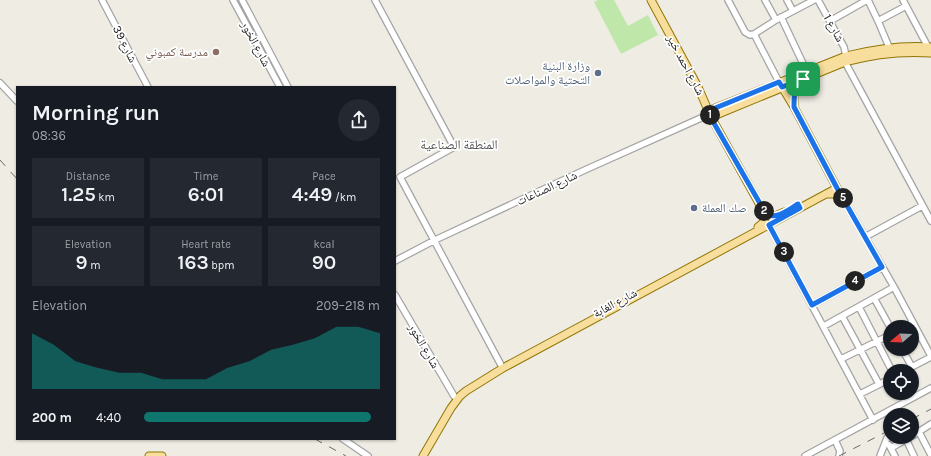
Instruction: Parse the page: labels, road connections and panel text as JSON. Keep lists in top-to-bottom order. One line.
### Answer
{"streets":{"main road":["شارع احمد خير","شارع الغابة"],"street":["شارع 1","شارع 39","شارع الخور","شارع الصناعات"]},"crossings":[["شارع الخور","شارع الغابة"],["شارع احمد خير","شارع الصناعات"],["شارع احمد خير","شارع الغابة"]],"districts":["المنطقة الصناعية"],"places":["مدرسة كمبوني","وزارة البنية التحتية والمواصلات","صك العملة"],"north":"left","page":{"heading":["Morning run","08:36"],"pins":["1","5","2","3","4"],"stats":[["Distance","1.25 km"],["Time","6:01"],["Pace","4:49 /km"],["Elevation","9 m"],["Heart rate","163 bpm"],["kcal","90"]],"chart":["Elevation","209–218 m"],"list":[{"name":"200 m","note":"4:40"}]}}
